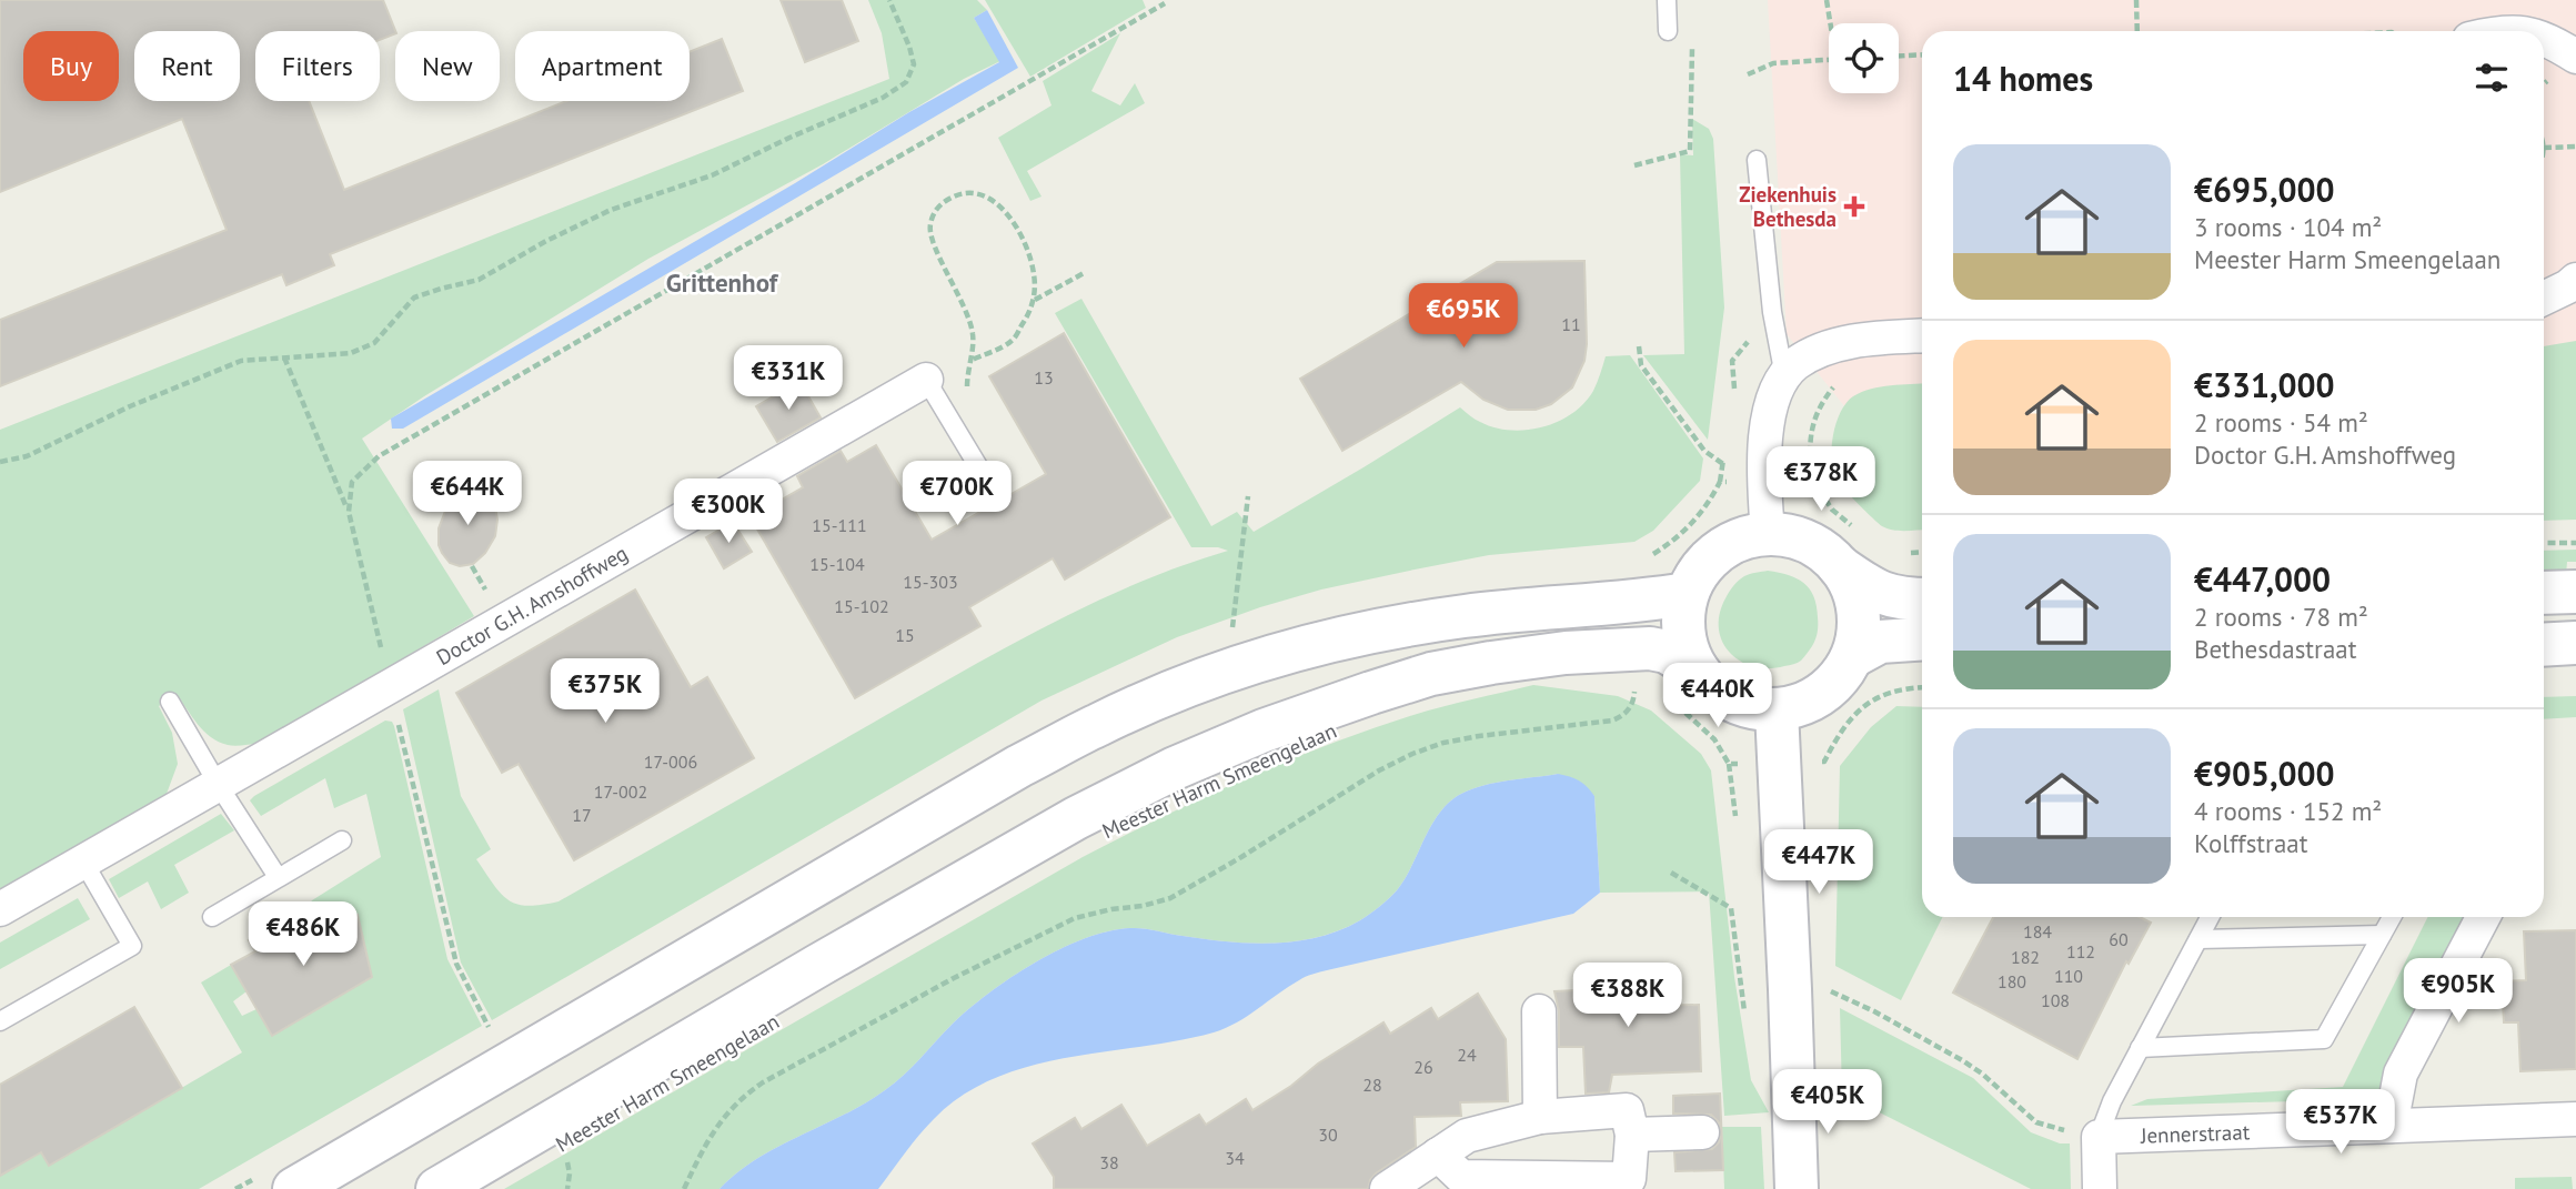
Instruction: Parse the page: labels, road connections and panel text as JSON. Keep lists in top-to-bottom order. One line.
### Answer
{"streets":{"street":["Doctor G.H. Amshoffweg","Meester Harm Smeengelaan","Jennerstraat"]},"districts":["Grittenhof"],"places":{"health":["Ziekenhuis Bethesda"]},"house_numbers":["11","13","15-111","15-104","15-303","15-102","15","17-006","17-002","17","184","60","112","182","110","180","108","24","26","28","30","34","38"],"page":{"chip":["Buy","Rent","Filters","New","Apartment"],"heading":"14 homes","list":[{"name":"€695,000","note":"3 rooms · 104 m² · Meester Harm Smeengelaan"},{"name":"€331,000","note":"2 rooms · 54 m² · Doctor G.H. Amshoffweg"},{"name":"€447,000","note":"2 rooms · 78 m² · Bethesdastraat"},{"name":"€905,000","note":"4 rooms · 152 m² · Kolffstraat"}],"price":["€695K","€331K","€378K","€644K","€700K","€300K","€375K","€440K","€447K","€486K","€905K","€388K","€405K","€537K"]}}
